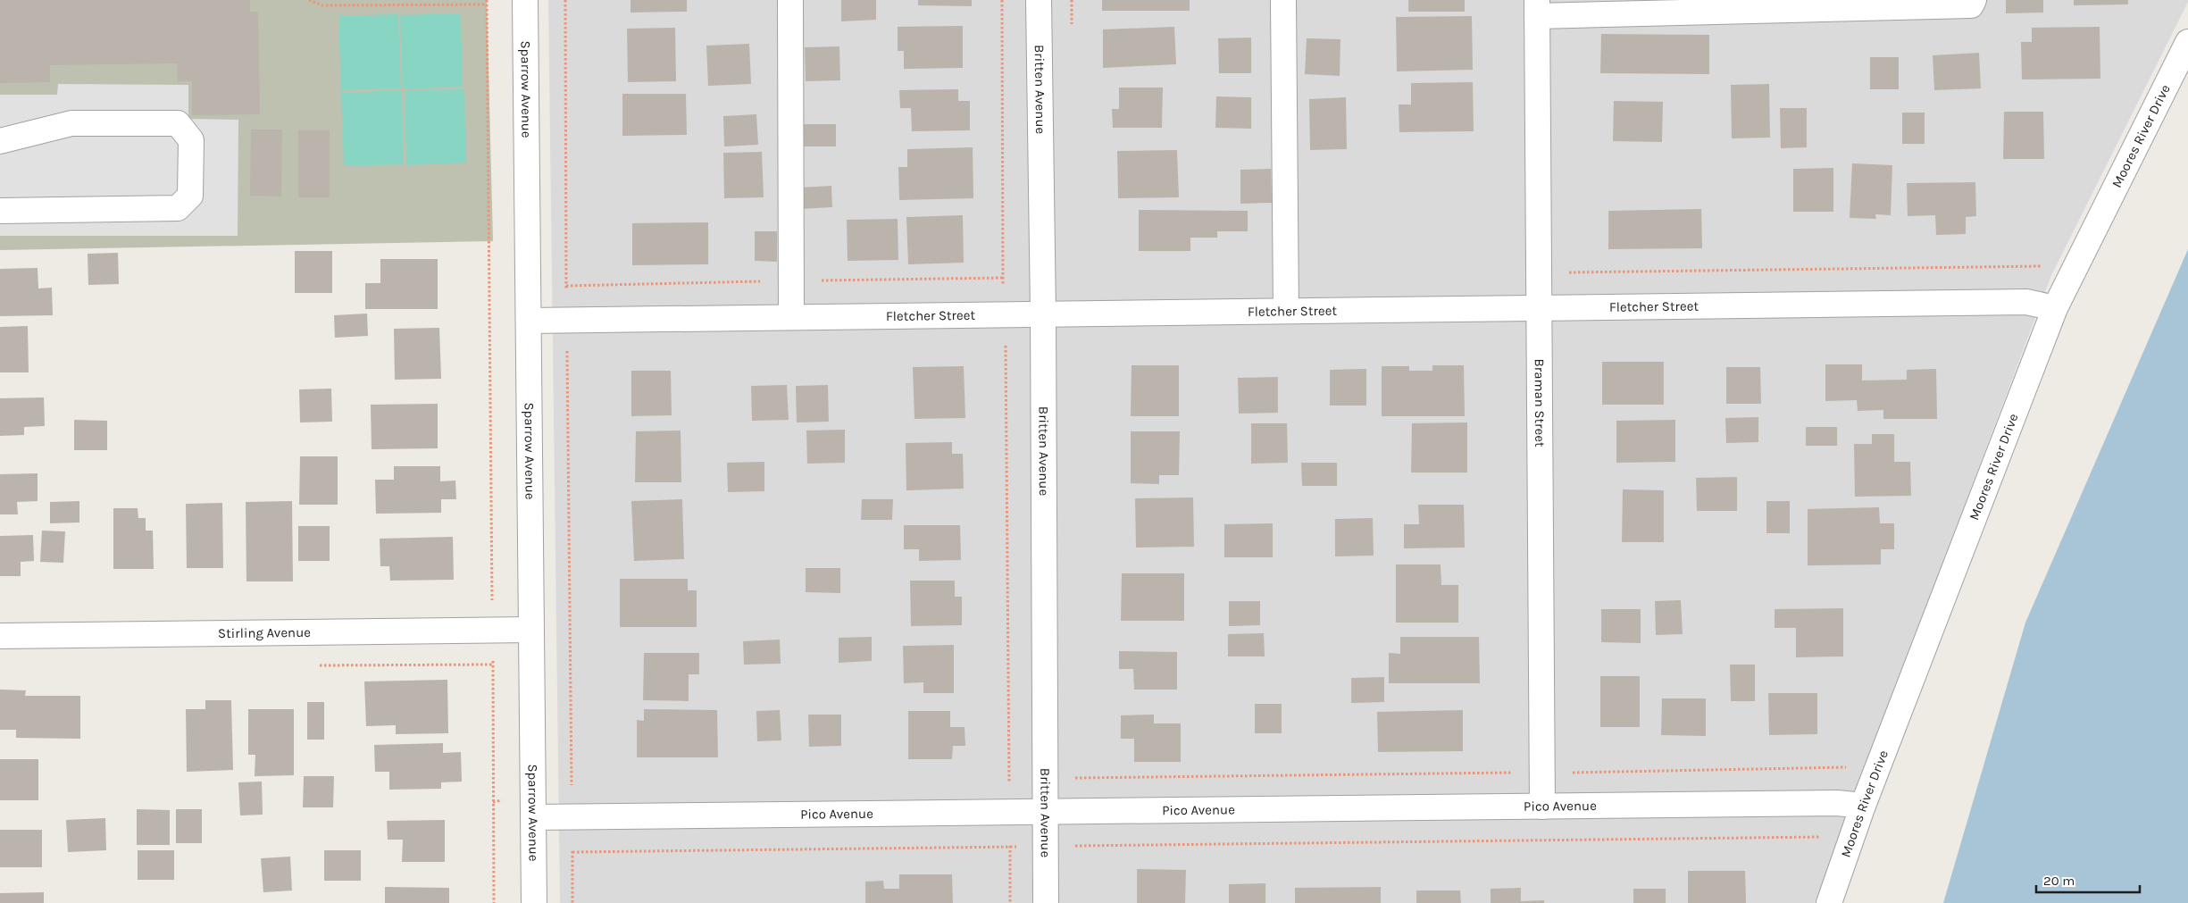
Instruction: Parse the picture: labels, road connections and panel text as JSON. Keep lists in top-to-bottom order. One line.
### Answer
{"streets":{"street":["Sparrow Avenue","Britten Avenue","Moores River Drive","Fletcher Street","Braman Street","Stirling Avenue","Pico Avenue"]},"crossings":[["Sparrow Avenue","Fletcher Street"],["Sparrow Avenue","Stirling Avenue"],["Sparrow Avenue","Pico Avenue"],["Britten Avenue","Fletcher Street"],["Britten Avenue","Pico Avenue"],["Moores River Drive","Fletcher Street"],["Moores River Drive","Pico Avenue"],["Fletcher Street","Braman Street"],["Braman Street","Pico Avenue"]],"scale_bar":"20 m"}
